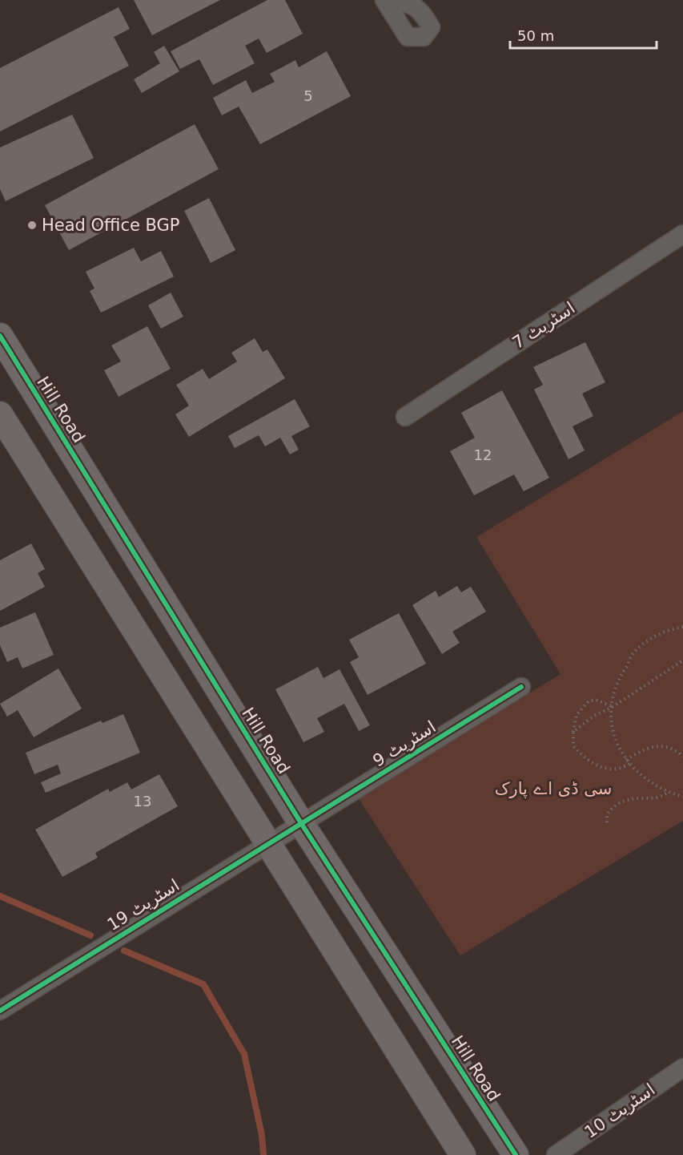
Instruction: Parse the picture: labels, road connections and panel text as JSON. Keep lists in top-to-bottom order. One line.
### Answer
{"streets":{"street":["اسٹریٹ 7","Hill Road","اسٹریٹ 9","اسٹریٹ 19","اسٹریٹ 10"]},"crossings":[["Hill Road","اسٹریٹ 9"],["Hill Road","اسٹریٹ 19"],["اسٹریٹ 9","اسٹریٹ 19"]],"parks":["سی ڈی اے پارک"],"places":["Head Office BGP"],"house_numbers":["5","12","13"],"scale_bar":"50 m"}
